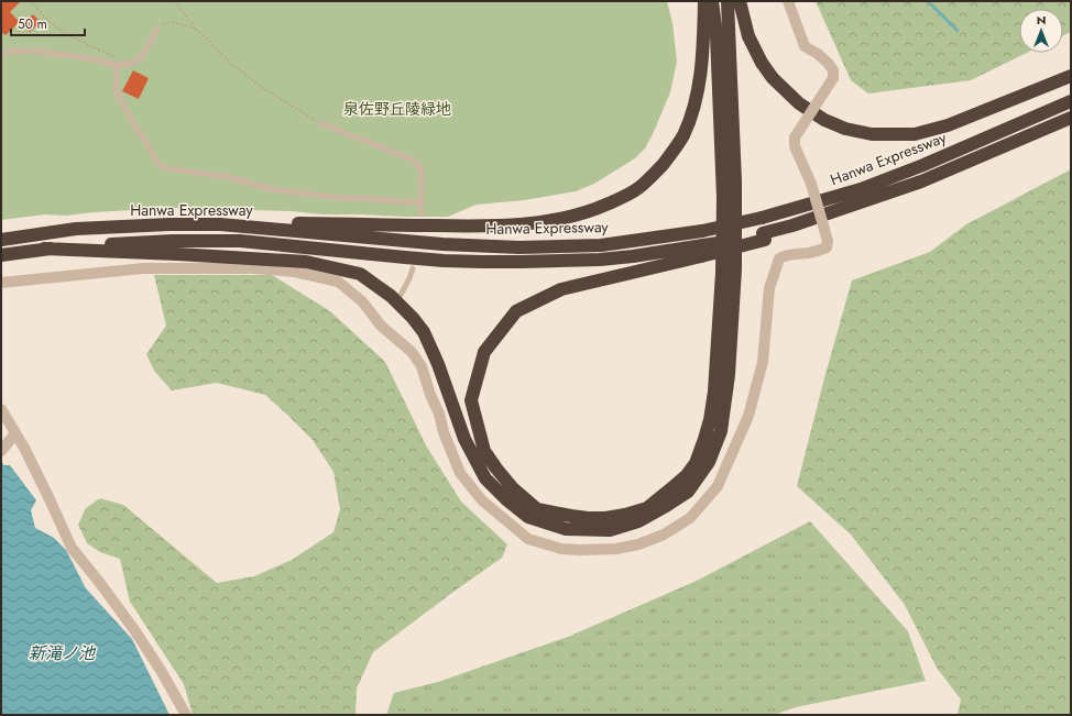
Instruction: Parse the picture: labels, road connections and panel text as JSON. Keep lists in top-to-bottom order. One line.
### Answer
{"streets":{"highway":["Hanwa Expressway"]},"water":["新滝ノ池"],"parks":["泉佐野丘陵緑地"],"scale_bar":"50 m","north":"top"}
